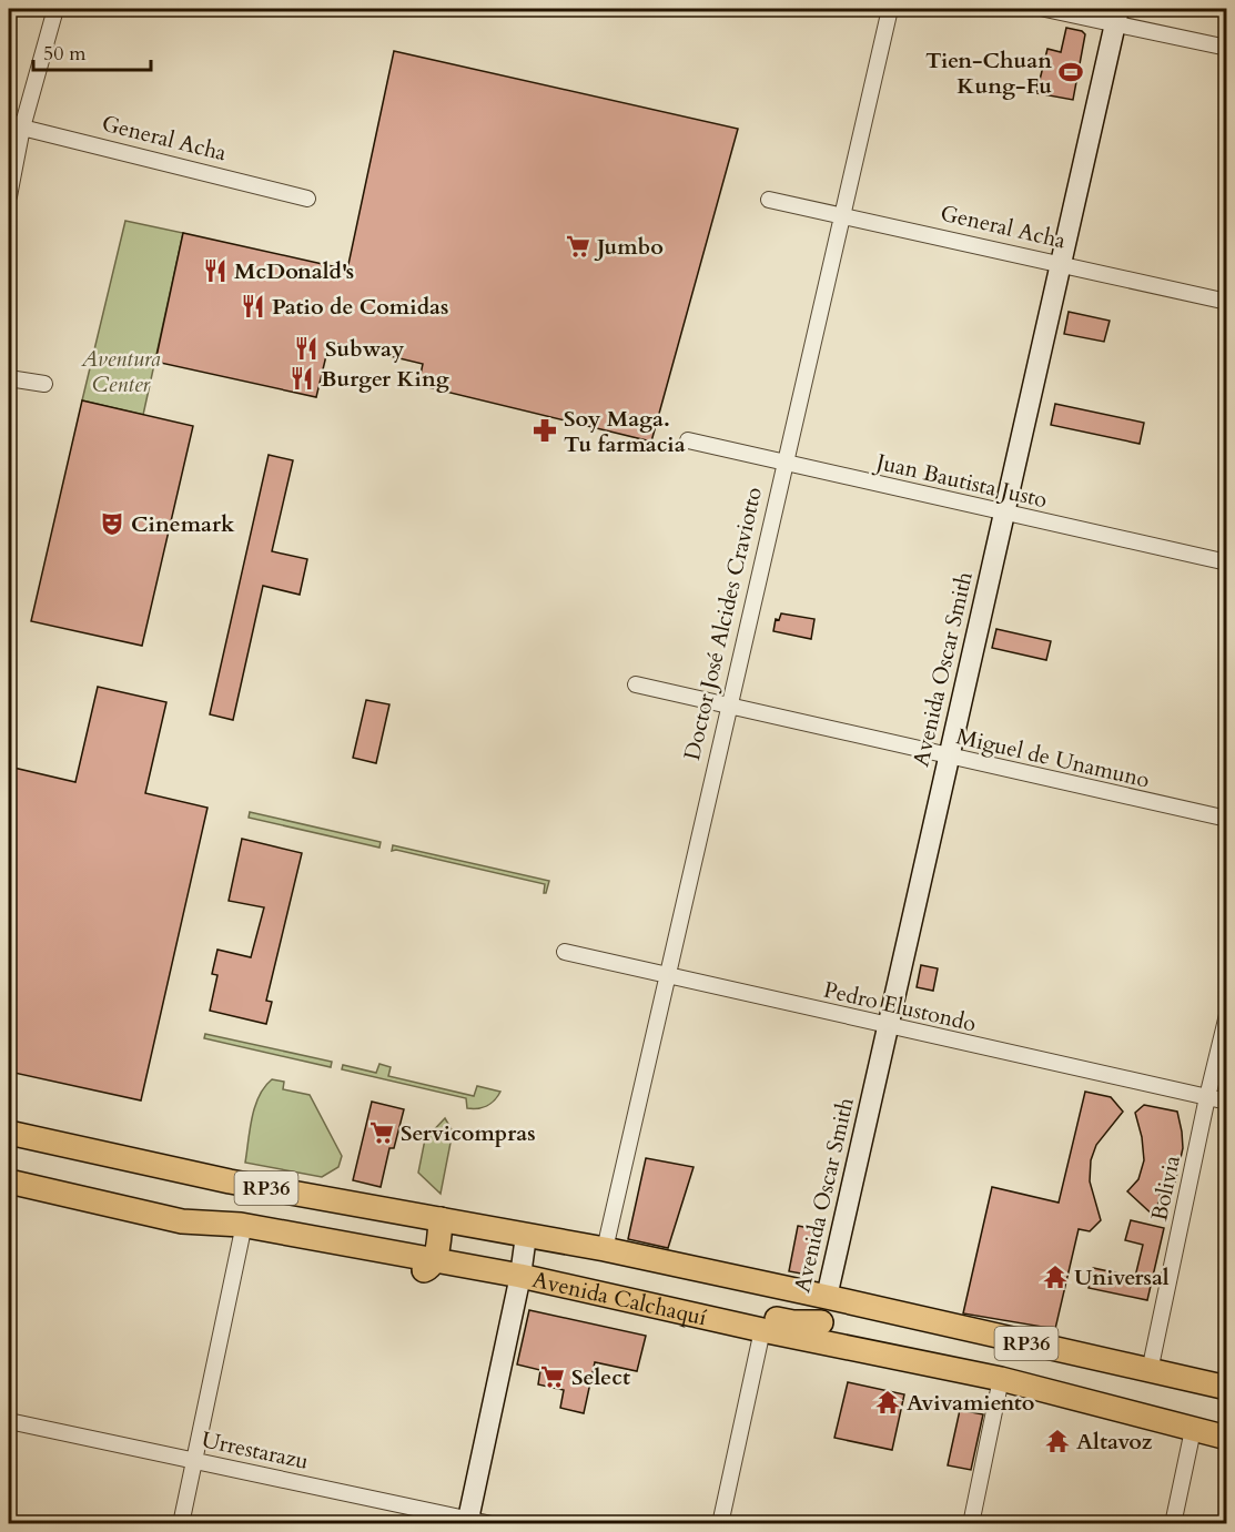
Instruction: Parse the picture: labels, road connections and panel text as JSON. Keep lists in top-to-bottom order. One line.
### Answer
{"streets":{"main road":["Avenida Oscar Smith","RP36","Avenida Calchaquí"],"street":["General Acha","Juan Bautista Justo","Doctor José Alcides Craviotto","Miguel de Unamuno","Pedro Elustondo","Bolivia","Urrestarazu"]},"crossings":[["General Acha","Doctor José Alcides Craviotto"],["General Acha","Avenida Oscar Smith"],["Juan Bautista Justo","Doctor José Alcides Craviotto"],["Juan Bautista Justo","Avenida Oscar Smith"],["Doctor José Alcides Craviotto","Miguel de Unamuno"],["Doctor José Alcides Craviotto","Pedro Elustondo"],["Doctor José Alcides Craviotto","Avenida Calchaquí"],["Avenida Oscar Smith","Miguel de Unamuno"],["Avenida Oscar Smith","Pedro Elustondo"],["Avenida Oscar Smith","Avenida Calchaquí"],["Pedro Elustondo","Bolivia"],["Bolivia","Avenida Calchaquí"]],"parks":["Aventura Center"],"places":{"sports":["Tien-Chuan Kung-Fu"],"supermarket":["Jumbo","Servicompras","Select"],"restaurant":["McDonald's","Patio de Comidas","Subway","Burger King"],"pharmacy":["Soy Maga. Tu farmacia"],"theatre":["Cinemark"],"temple":["Universal","Avivamiento","Altavoz"]},"scale_bar":"50 m"}
